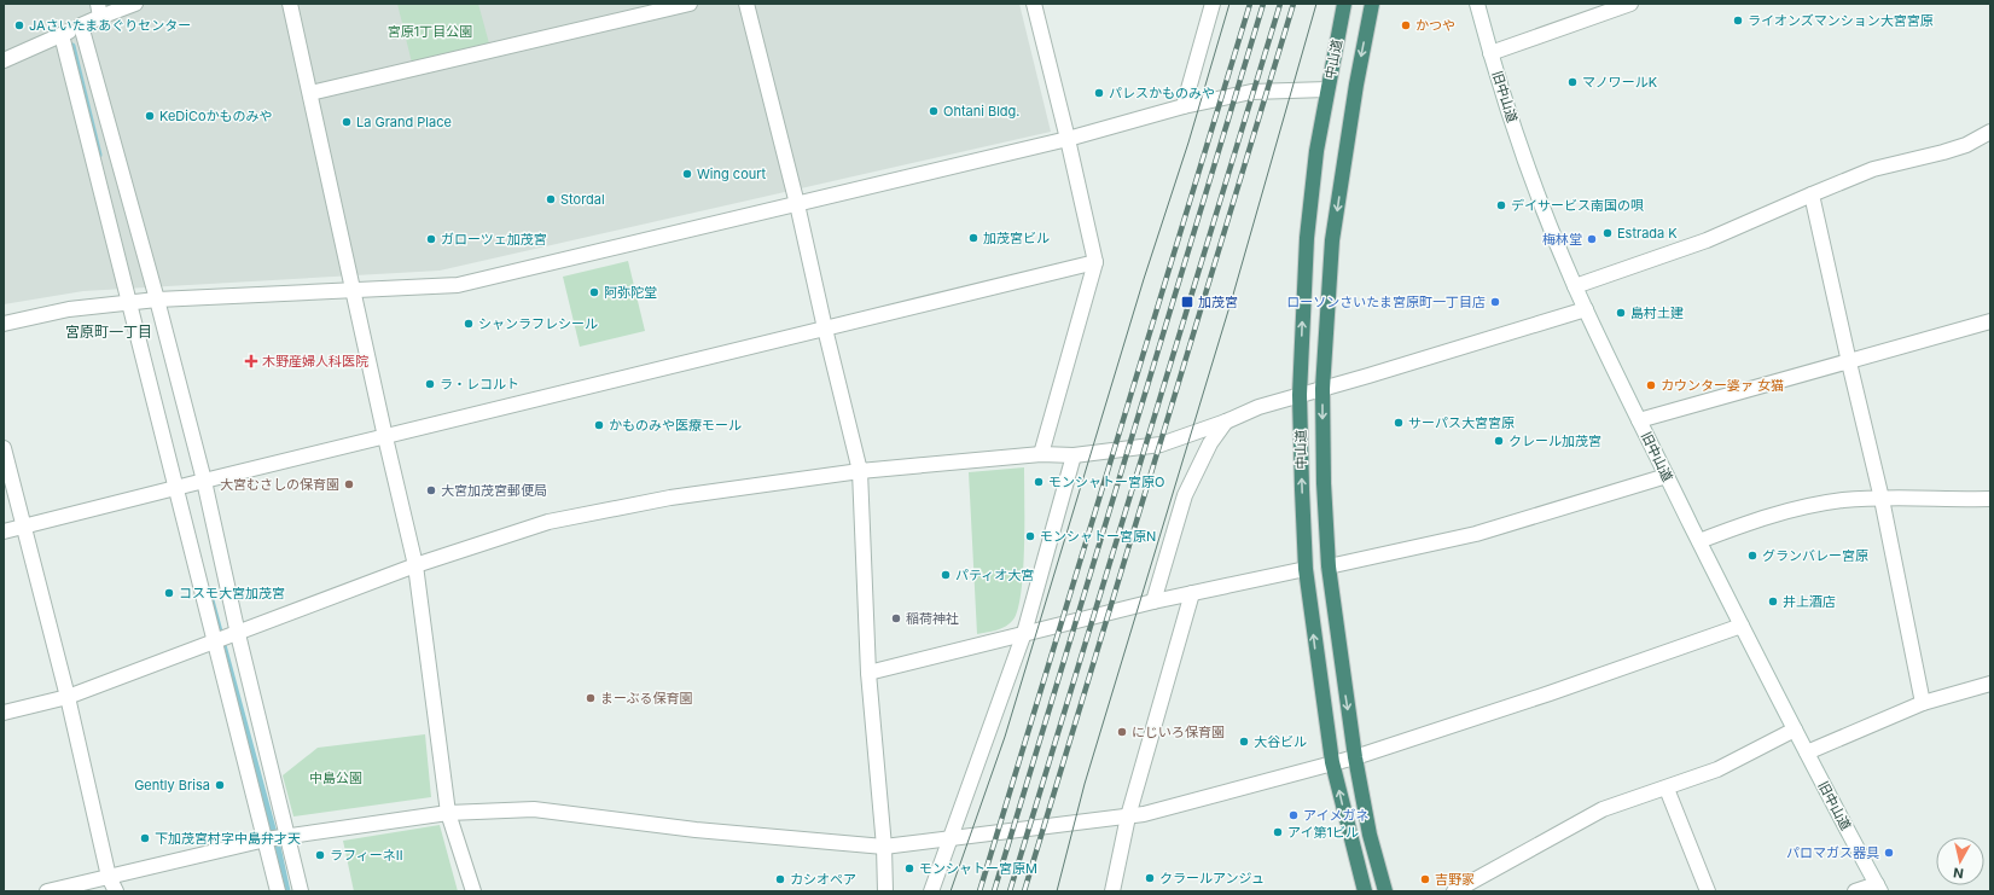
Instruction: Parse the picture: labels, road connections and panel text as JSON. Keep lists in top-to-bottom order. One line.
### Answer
{"streets":{"highway":["中山道"],"street":["旧中山道"]},"districts":["宮原町一丁目"],"parks":["宮原1丁目公園","中島公園"],"places":{"other":["ライオンズマンション大宮宮原","JAさいたまあぐりセンター","かつや","マノワールK","パレスかものみや","Ohtani Bldg.","KeDiCoかものみや","La Grand Place","Wing court","Stordal","デイサービス南国の唄","Estrada K","加茂宮ビル","ガローツェ加茂宮","梅林堂","阿弥陀堂","ローソンさいたま宮原町一丁目店","島村土建","シャンラフレシール","ラ・レコルト","カウンター婆ァ 女猫","サーパス大宮宮原","かものみや医療モール","クレール加茂宮","モンシャトー宮原O","大宮むさしの保育園","大宮加茂宮郵便局","モンシャトー宮原N","グランバレー宮原","パティオ大宮","コスモ大宮加茂宮","井上酒店","稲荷神社","まーぶる保育園","にじいろ保育園","大谷ビル","Gently Brisa","アイメガネ","アイ第1ビル","下加茂宮村字中島弁才天","パロマガス器具","ラフィーネⅡ","モンシャトー宮原M","クラールアンジュ","カシオペア","吉野家"],"transit":["加茂宮"],"health":["木野産婦人科医院"]},"north":"bottom"}
